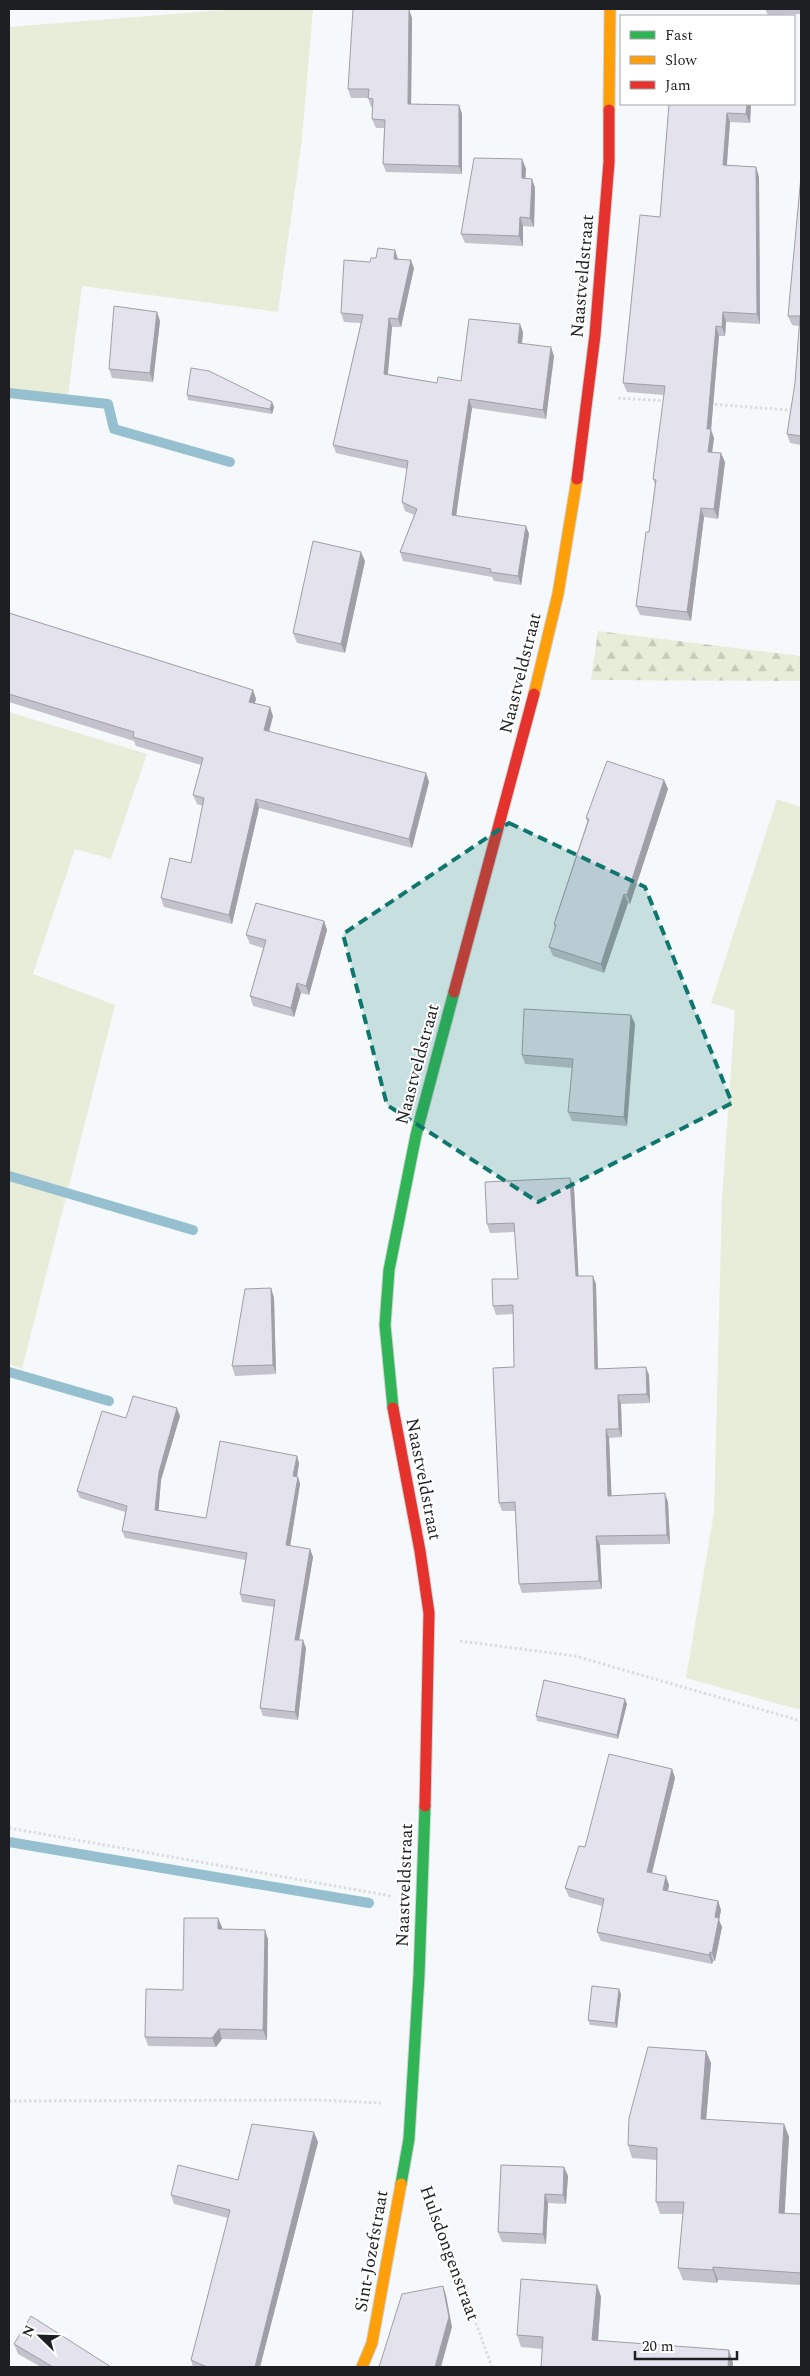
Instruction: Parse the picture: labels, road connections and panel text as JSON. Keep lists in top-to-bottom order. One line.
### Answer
{"streets":{"street":["Naastveldstraat","Sint-Jozefstraat"],"path":["Hulsdongenstraat"]},"crossings":[["Naastveldstraat","Sint-Jozefstraat"]],"legend":["Fast","Slow","Jam"],"scale_bar":"20 m","north":"top left"}
